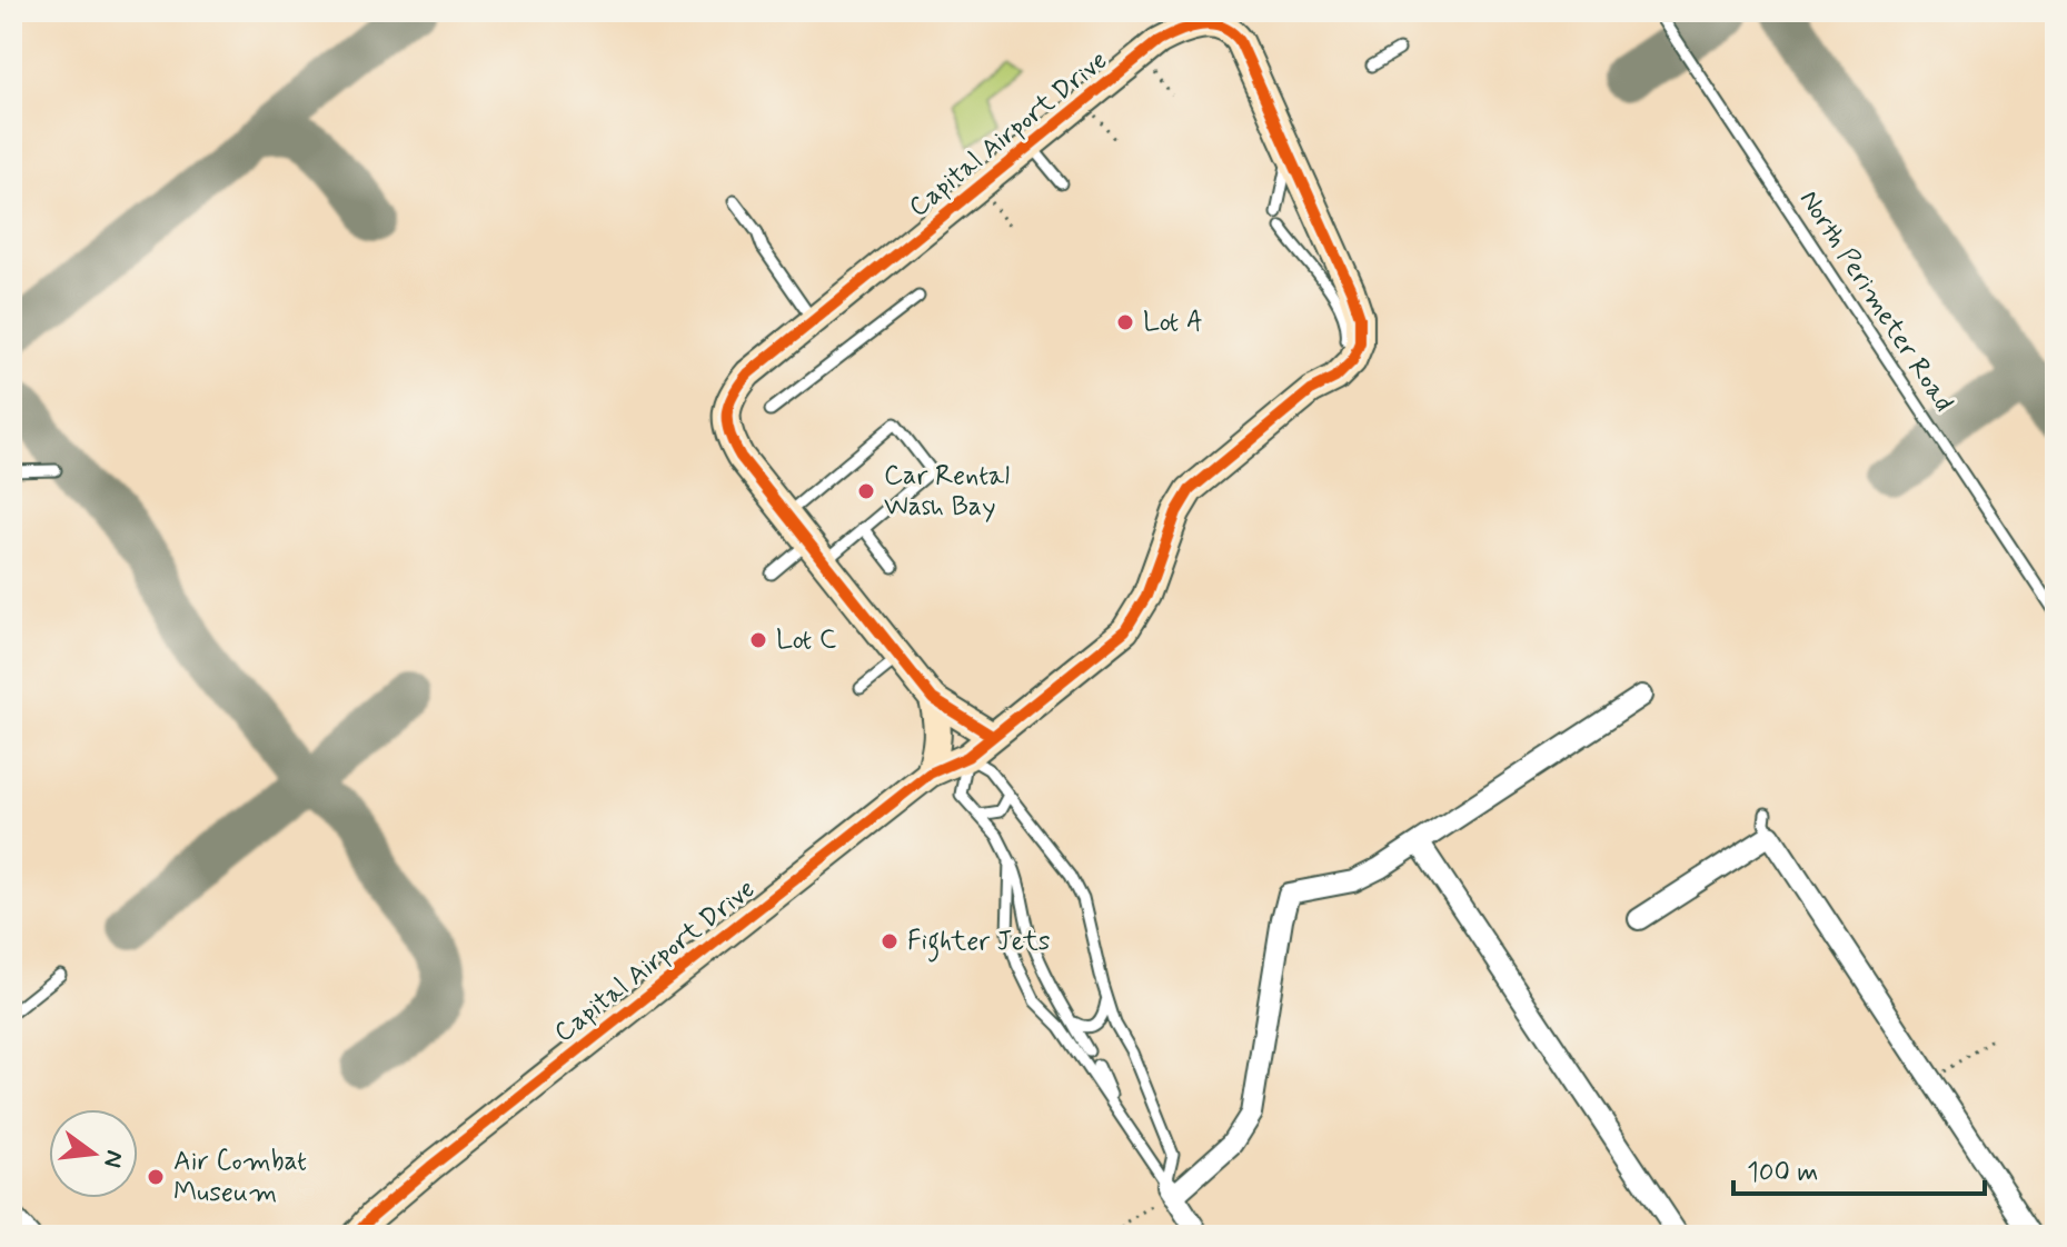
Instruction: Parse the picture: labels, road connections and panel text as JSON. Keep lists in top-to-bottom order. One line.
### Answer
{"streets":{"street":["Capital Airport Drive"],"lane":["North Perimeter Road"]},"places":["Lot A","Car Rental Wash Bay","Lot C","Fighter Jets","Air Combat Museum"],"scale_bar":"100 m","north":"right"}
